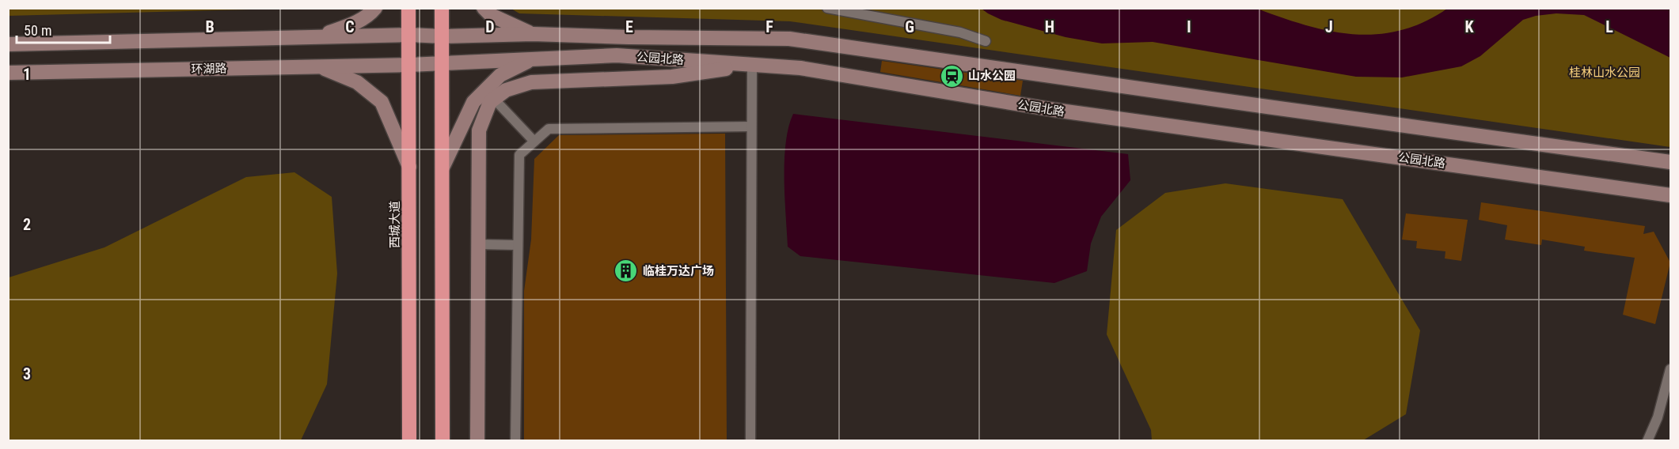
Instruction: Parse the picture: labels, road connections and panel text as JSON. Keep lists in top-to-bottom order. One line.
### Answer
{"streets":{"highway":["西城大道"],"main road":["公园北路","环湖路"]},"crossings":[["公园北路","环湖路"],["公园北路","西城大道"],["环湖路","西城大道"]],"parks":["桂林山水公园"],"places":{"station":["山水公园"],"building":["临桂万达广场"]},"scale_bar":"50 m","grid":{"columns":["B","C","D","E","F","G","H","I","J","K","L"],"rows":["1","2","3"]}}
